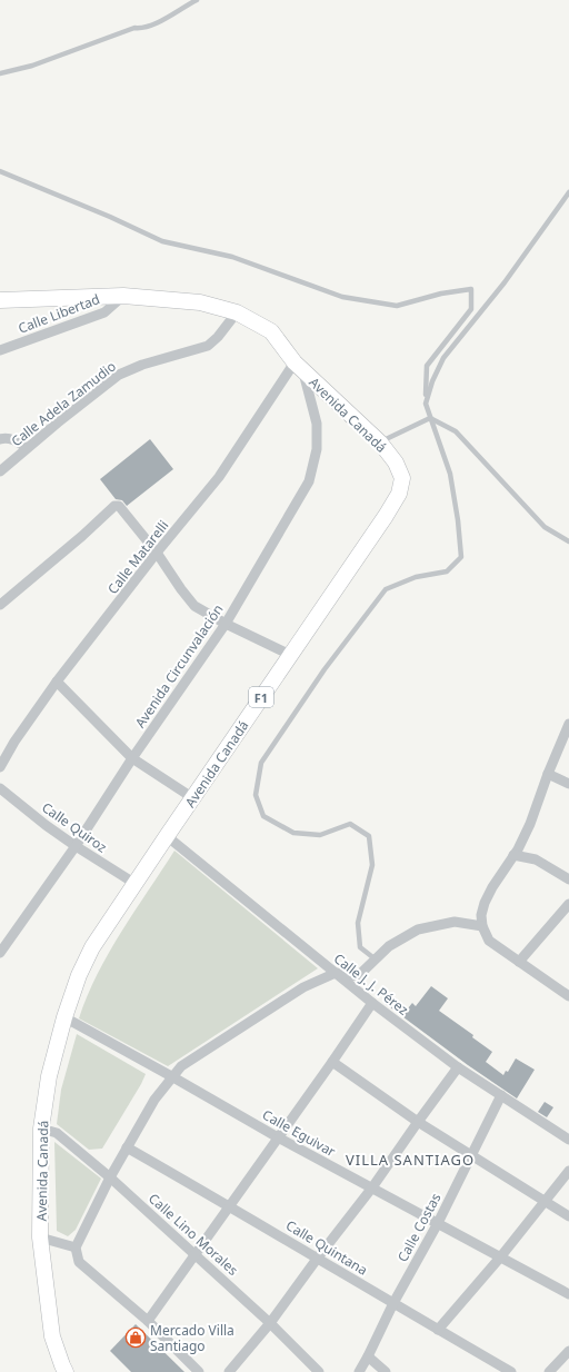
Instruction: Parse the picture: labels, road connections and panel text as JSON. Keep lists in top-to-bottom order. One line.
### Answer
{"streets":{"highway":["Avenida Canadá","F1"],"street":["Calle Libertad","Calle Adela Zamudio","Calle Matarelli","Avenida Circunvalación","Calle Quiroz","Calle J. J. Pérez","Calle Eguivar","Calle Costas","Calle Lino Morales","Calle Quintana"]},"crossings":[["Calle Libertad","Avenida Canadá"],["Calle Adela Zamudio","Avenida Canadá"],["Avenida Canadá","Calle Matarelli"],["Avenida Canadá","Avenida Circunvalación"],["Avenida Canadá","Calle Quiroz"],["Avenida Canadá","Calle J. J. Pérez"],["Avenida Canadá","Calle Eguivar"],["Avenida Canadá","Calle Lino Morales"],["Calle Matarelli","Avenida Circunvalación"],["Avenida Circunvalación","Calle Quiroz"],["Calle J. J. Pérez","Calle Costas"],["Calle Eguivar","Calle Costas"],["Calle Costas","Calle Quintana"]],"districts":["VILLA SANTIAGO"],"places":{"shop":["Mercado Villa Santiago"]}}
